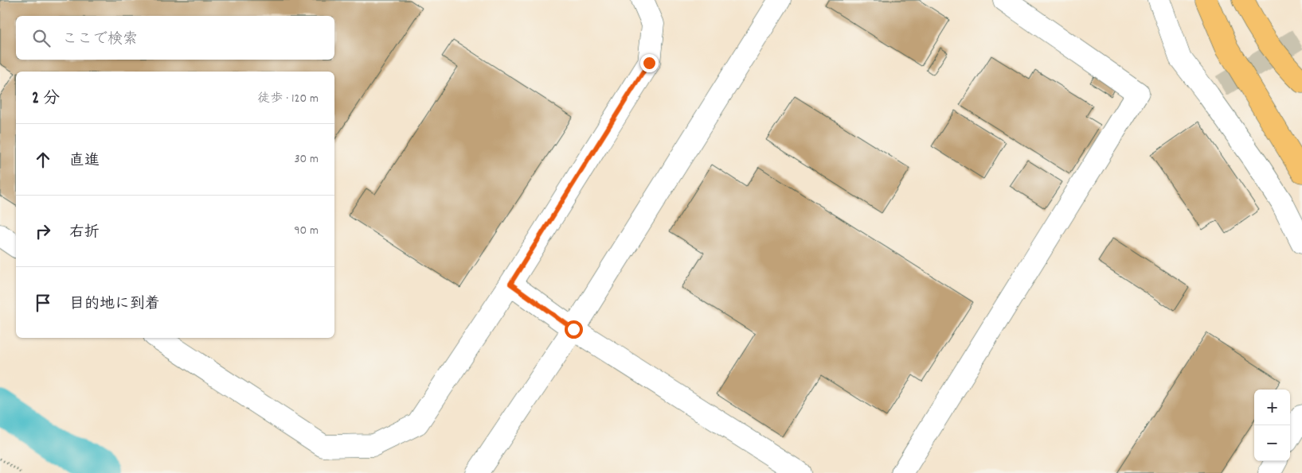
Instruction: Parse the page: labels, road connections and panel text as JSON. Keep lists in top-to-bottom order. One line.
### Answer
{"page":{"search":"ここで検索","heading":["2 分","徒歩 · 120 m"],"list":[["直進","30 m"],["右折","90 m"],"目的地に到着"],"map_buttons":["+","−"]}}
